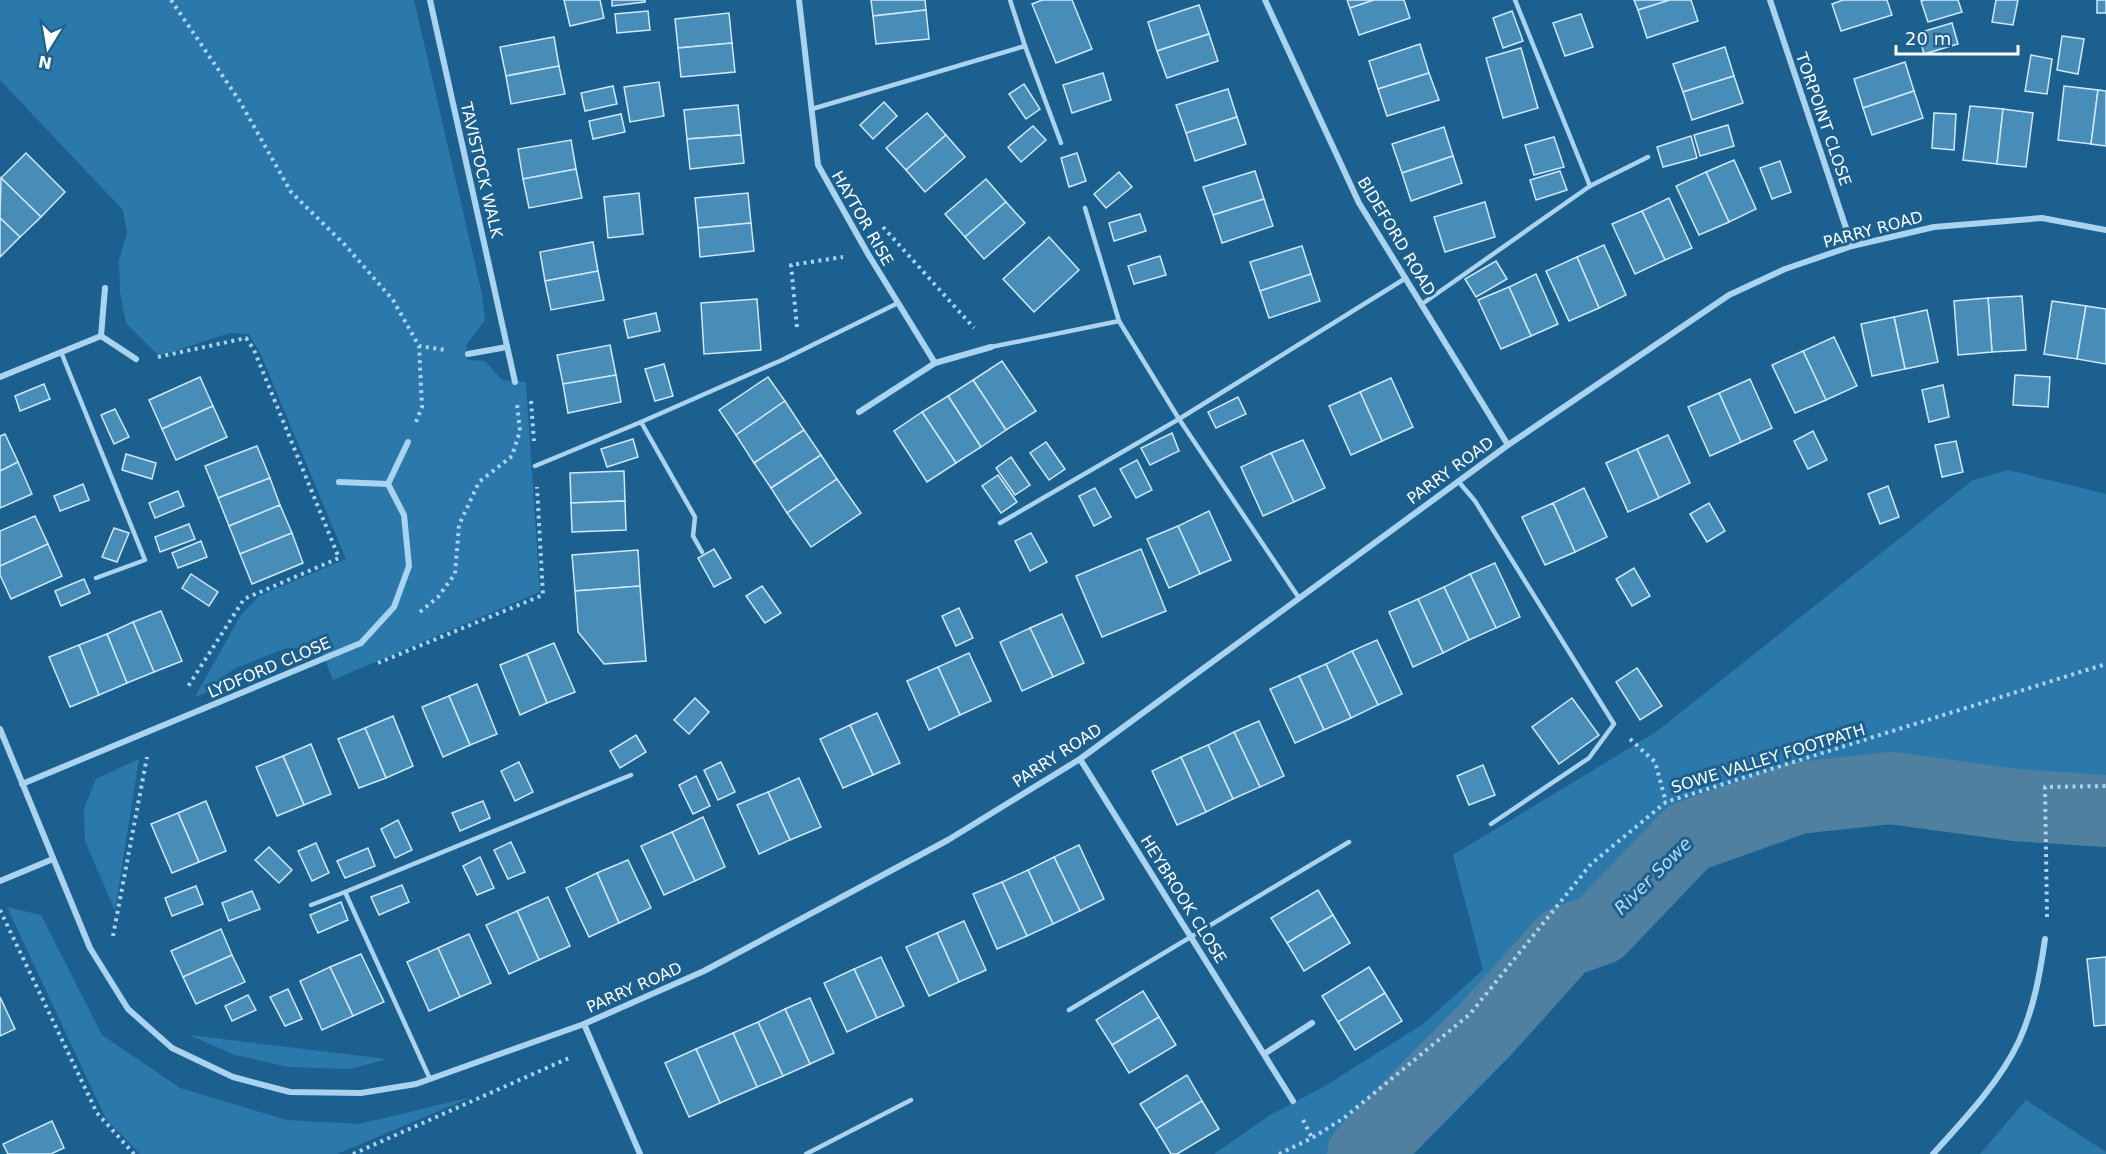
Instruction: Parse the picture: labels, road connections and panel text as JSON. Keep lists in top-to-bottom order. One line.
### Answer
{"streets":{"street":["TORPOINT CLOSE","TAVISTOCK WALK","HAYTOR RISE","PARRY ROAD","BIDEFORD ROAD","LYDFORD CLOSE","HEYBROOK CLOSE"],"path":["SOWE VALLEY FOOTPATH"]},"crossings":[["TORPOINT CLOSE","PARRY ROAD"],["PARRY ROAD","BIDEFORD ROAD"],["PARRY ROAD","LYDFORD CLOSE"],["PARRY ROAD","HEYBROOK CLOSE"]],"water":["River Sowe"],"scale_bar":"20 m","north":"bottom"}
